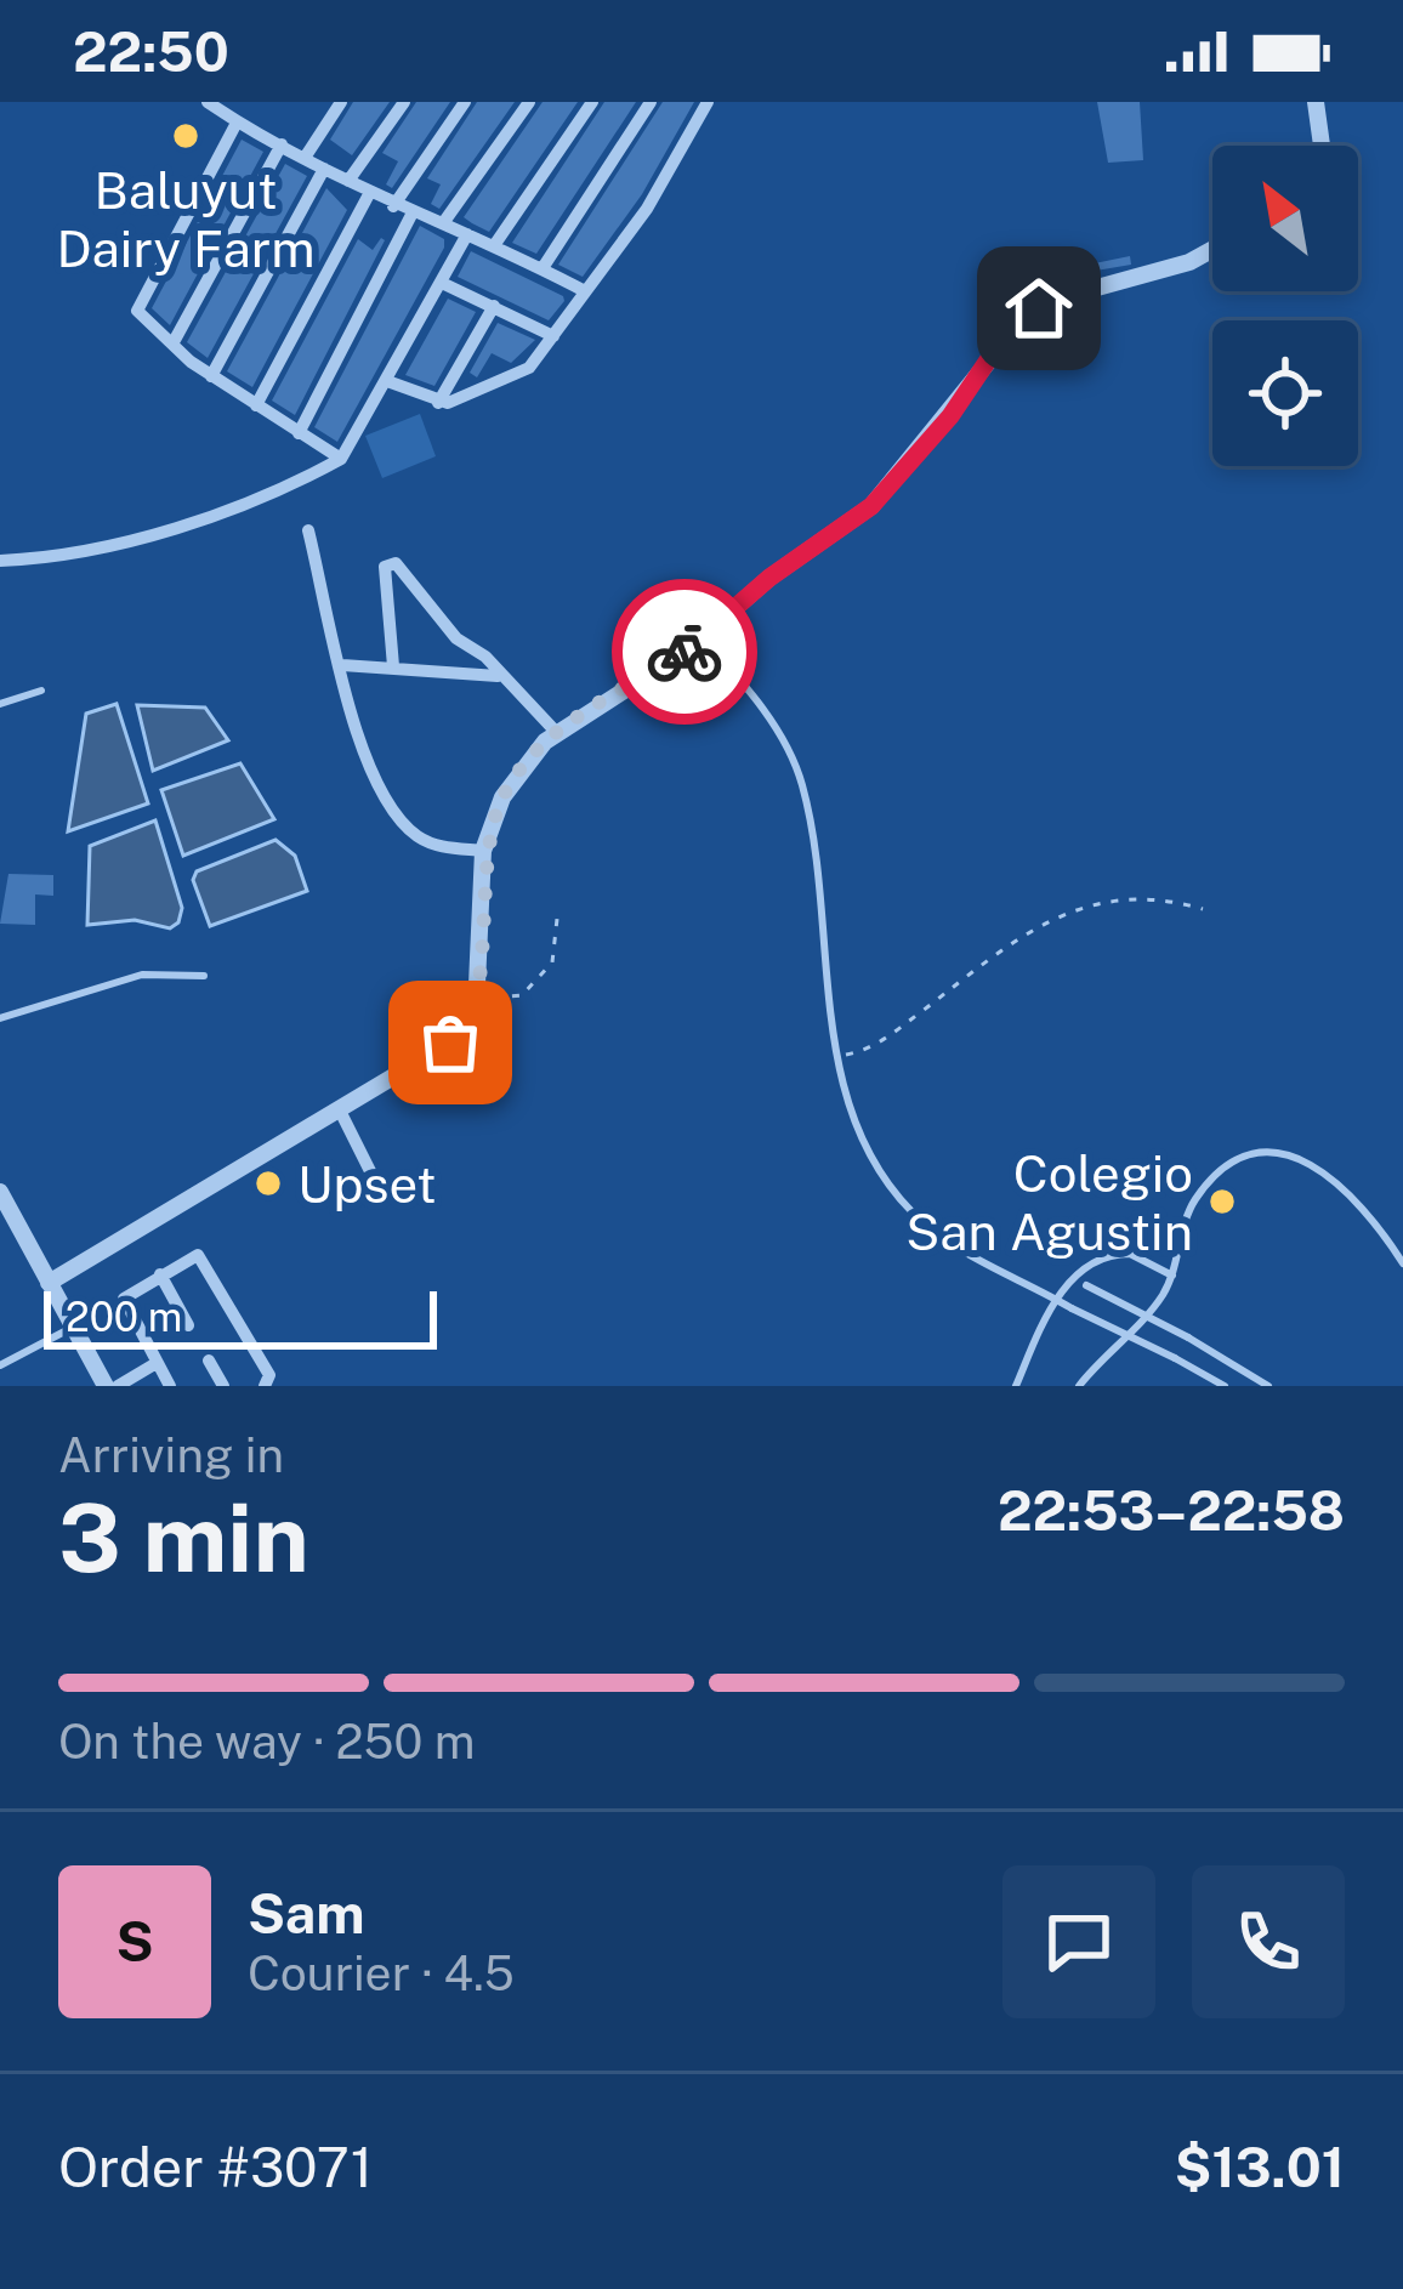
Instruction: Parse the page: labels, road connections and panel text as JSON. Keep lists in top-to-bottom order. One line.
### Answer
{"places":["Baluyut Dairy Farm","Upset","Colegio San Agustin"],"scale_bar":"200 m","north":"top left","page":{"status":"22:50","scale":"200 m","heading":["3 min","Arriving in","22:53–22:58"],"panel":["Sam","Courier · 4.5","Order #3071","$13.01"],"bar":"On the way · 250 m","round":"S"}}
